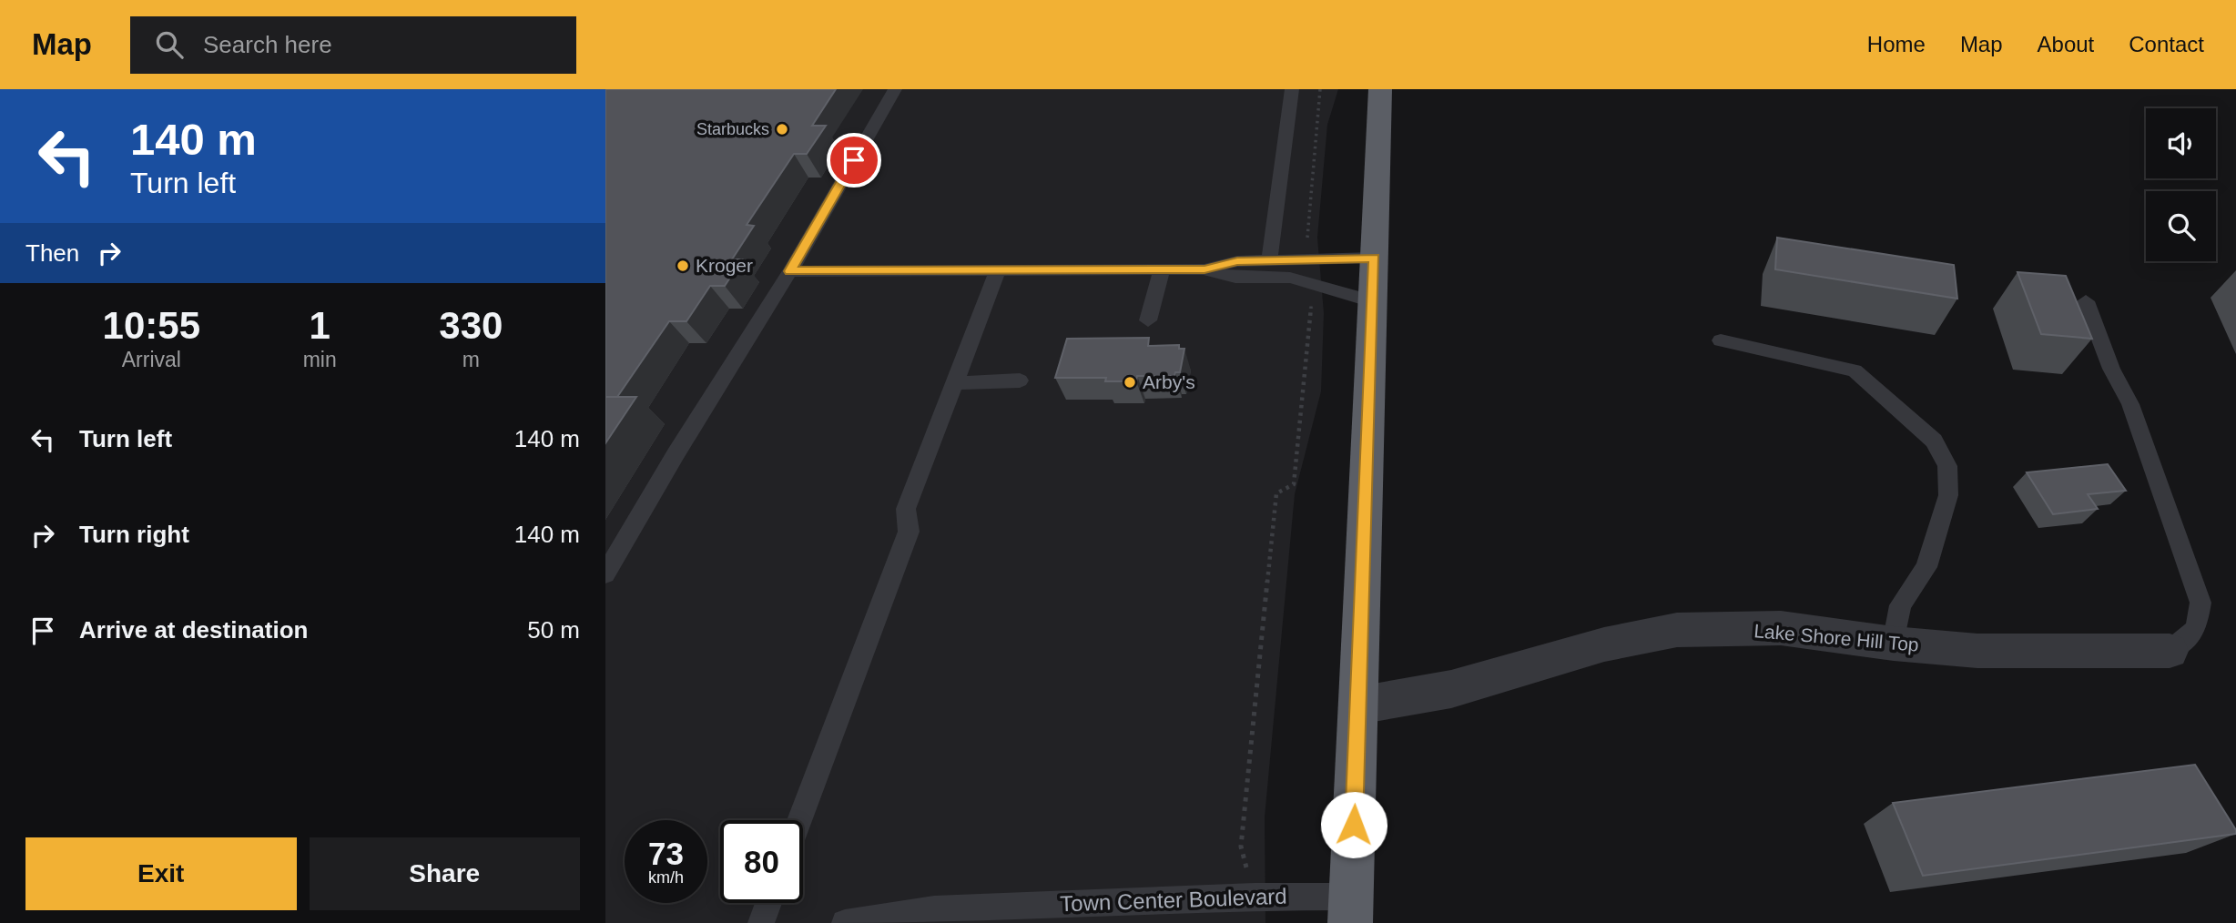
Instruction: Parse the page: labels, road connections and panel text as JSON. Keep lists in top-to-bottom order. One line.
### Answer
{"streets":{"street":["Lake Shore Hill Top"],"lane":["Town Center Boulevard"]},"places":["Starbucks","Kroger","Arby's"],"page":{"header":"Map","search":"Search here","nav":["Home","Map","About","Contact"],"turn":["140 m","Turn left"],"then":"Then","eta":["10:55","Arrival","1","min","330","m"],"list":[{"name":"Turn left","value":"140 m"},{"name":"Turn right","value":"140 m"},{"name":"Arrive at destination","value":"50 m"}],"speed":"73 km/h","limit":"80","buttons":["Exit","Share"]}}
